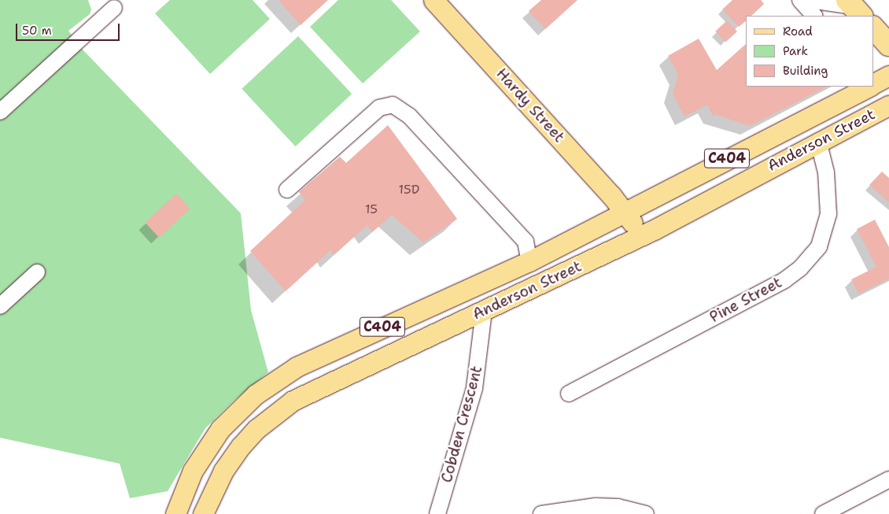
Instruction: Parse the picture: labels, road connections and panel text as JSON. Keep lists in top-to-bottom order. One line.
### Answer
{"streets":{"main road":["Hardy Street","Anderson Street","C404"],"street":["Pine Street","Cobden Crescent"]},"crossings":[["Hardy Street","Anderson Street"],["Anderson Street","Pine Street"],["Anderson Street","Cobden Crescent"]],"house_numbers":["15D","15"],"legend":["Road","Park","Building"],"scale_bar":"50 m"}
